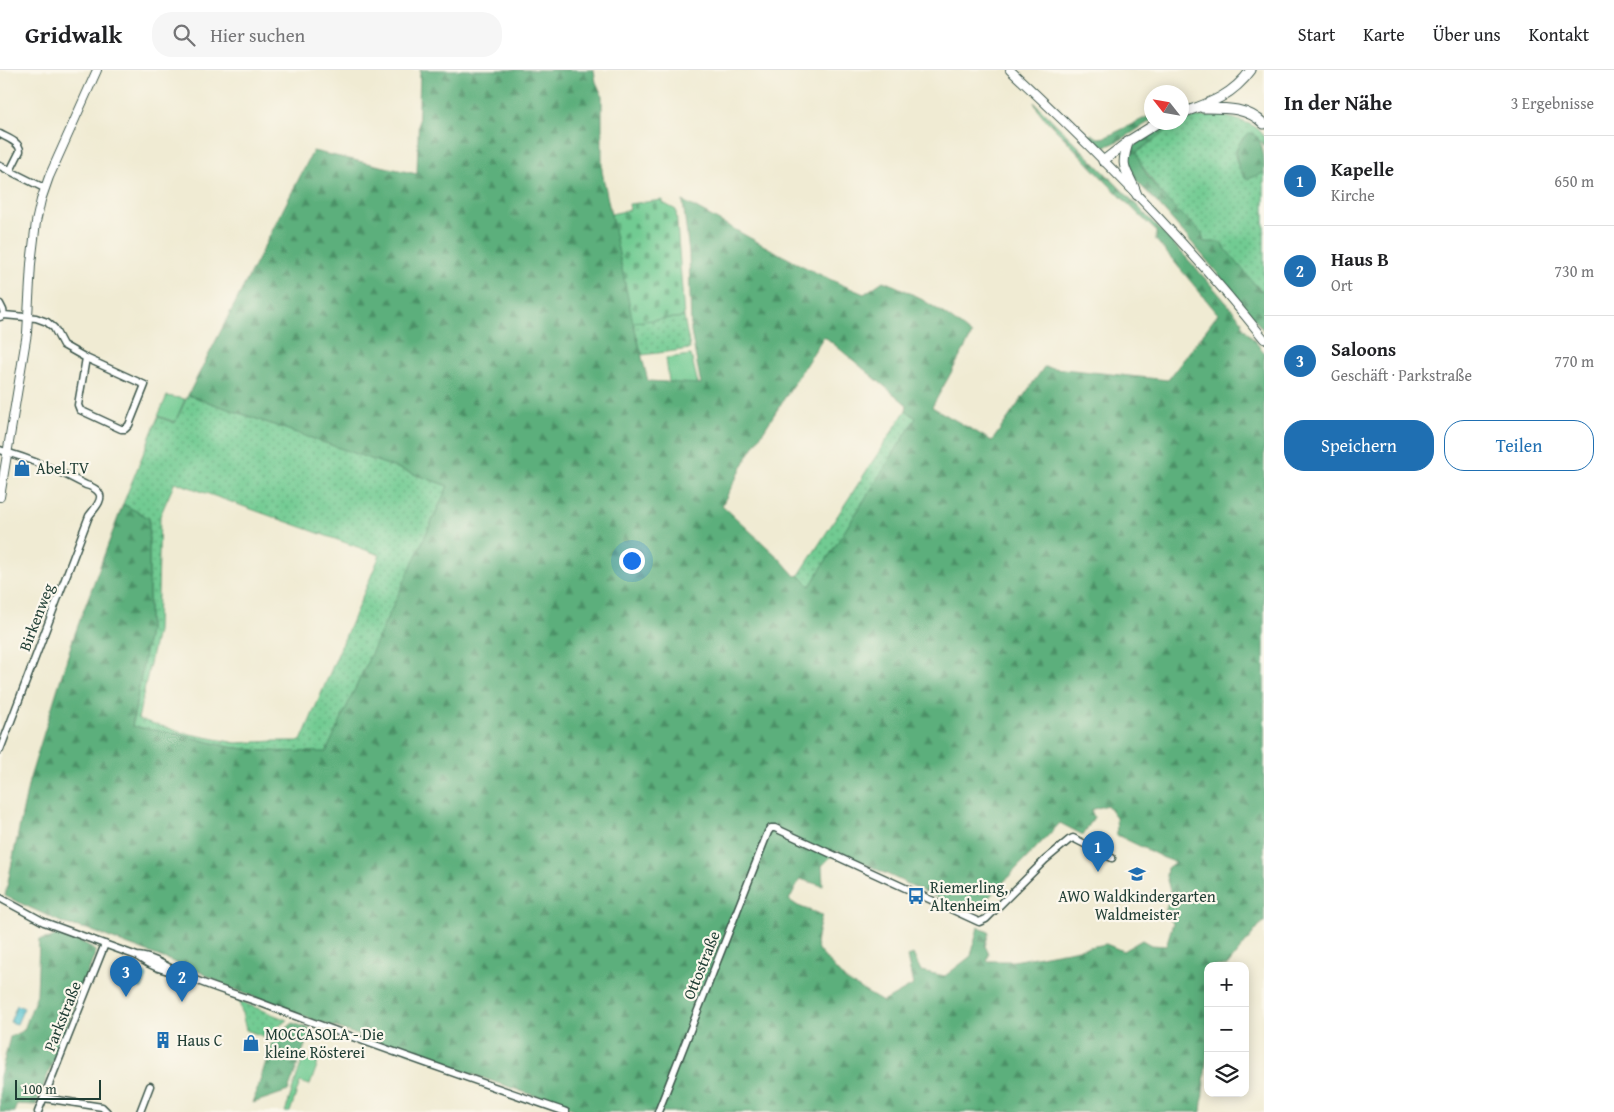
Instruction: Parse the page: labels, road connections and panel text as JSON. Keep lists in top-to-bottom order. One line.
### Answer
{"streets":{"street":["Birkenweg","Ottostraße","Parkstraße"]},"places":{"shop":["Abel.TV","MOCCASOLA - Die kleine Rösterei"],"school or university":["AWO Waldkindergarten Waldmeister"],"bus stop":["Riemerling, Altenheim"],"building":["Haus C"]},"scale_bar":"100 m","north":"top left","page":{"header":"Gridwalk","search":"Hier suchen","nav":["Start","Karte","Über uns","Kontakt"],"heading":["In der Nähe","3 Ergebnisse"],"list":[{"mark":"1","name":"Kapelle","note":"Kirche","value":"650 m"},{"mark":"2","name":"Haus B","note":"Ort","value":"730 m"},{"mark":"3","name":"Saloons","note":"Geschäft · Parkstraße","value":"770 m"}],"buttons":["Speichern","Teilen"],"pins":["1","3","2"],"map_buttons":["+","−"],"scale":"100 m"}}
